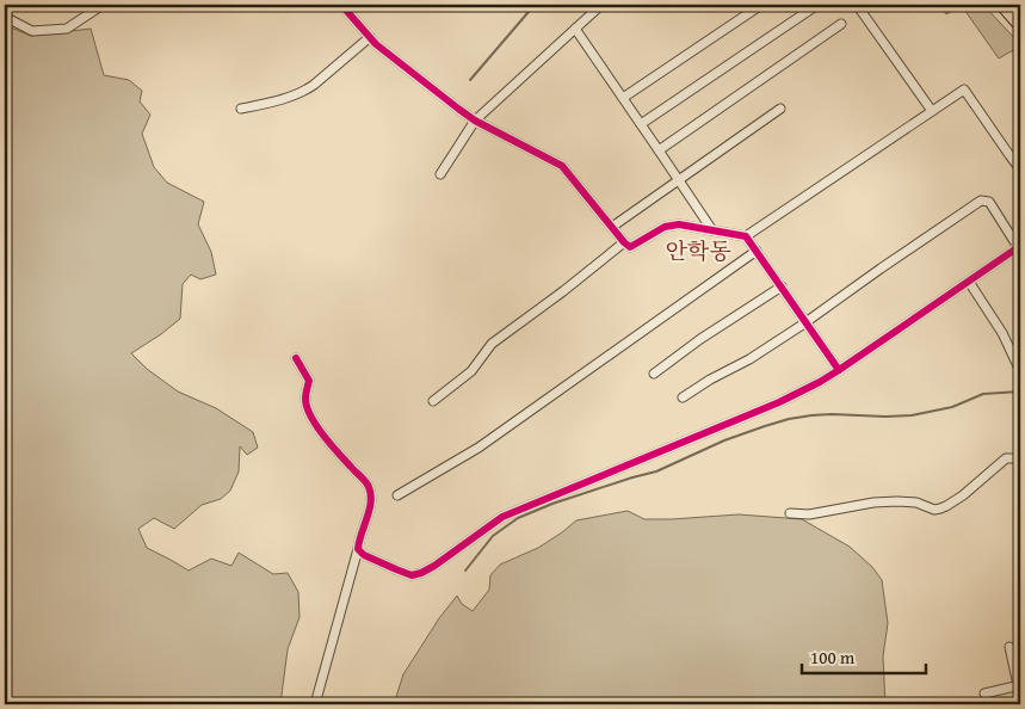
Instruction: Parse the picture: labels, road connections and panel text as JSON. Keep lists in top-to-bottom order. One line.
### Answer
{"districts":["안학동"],"scale_bar":"100 m"}
